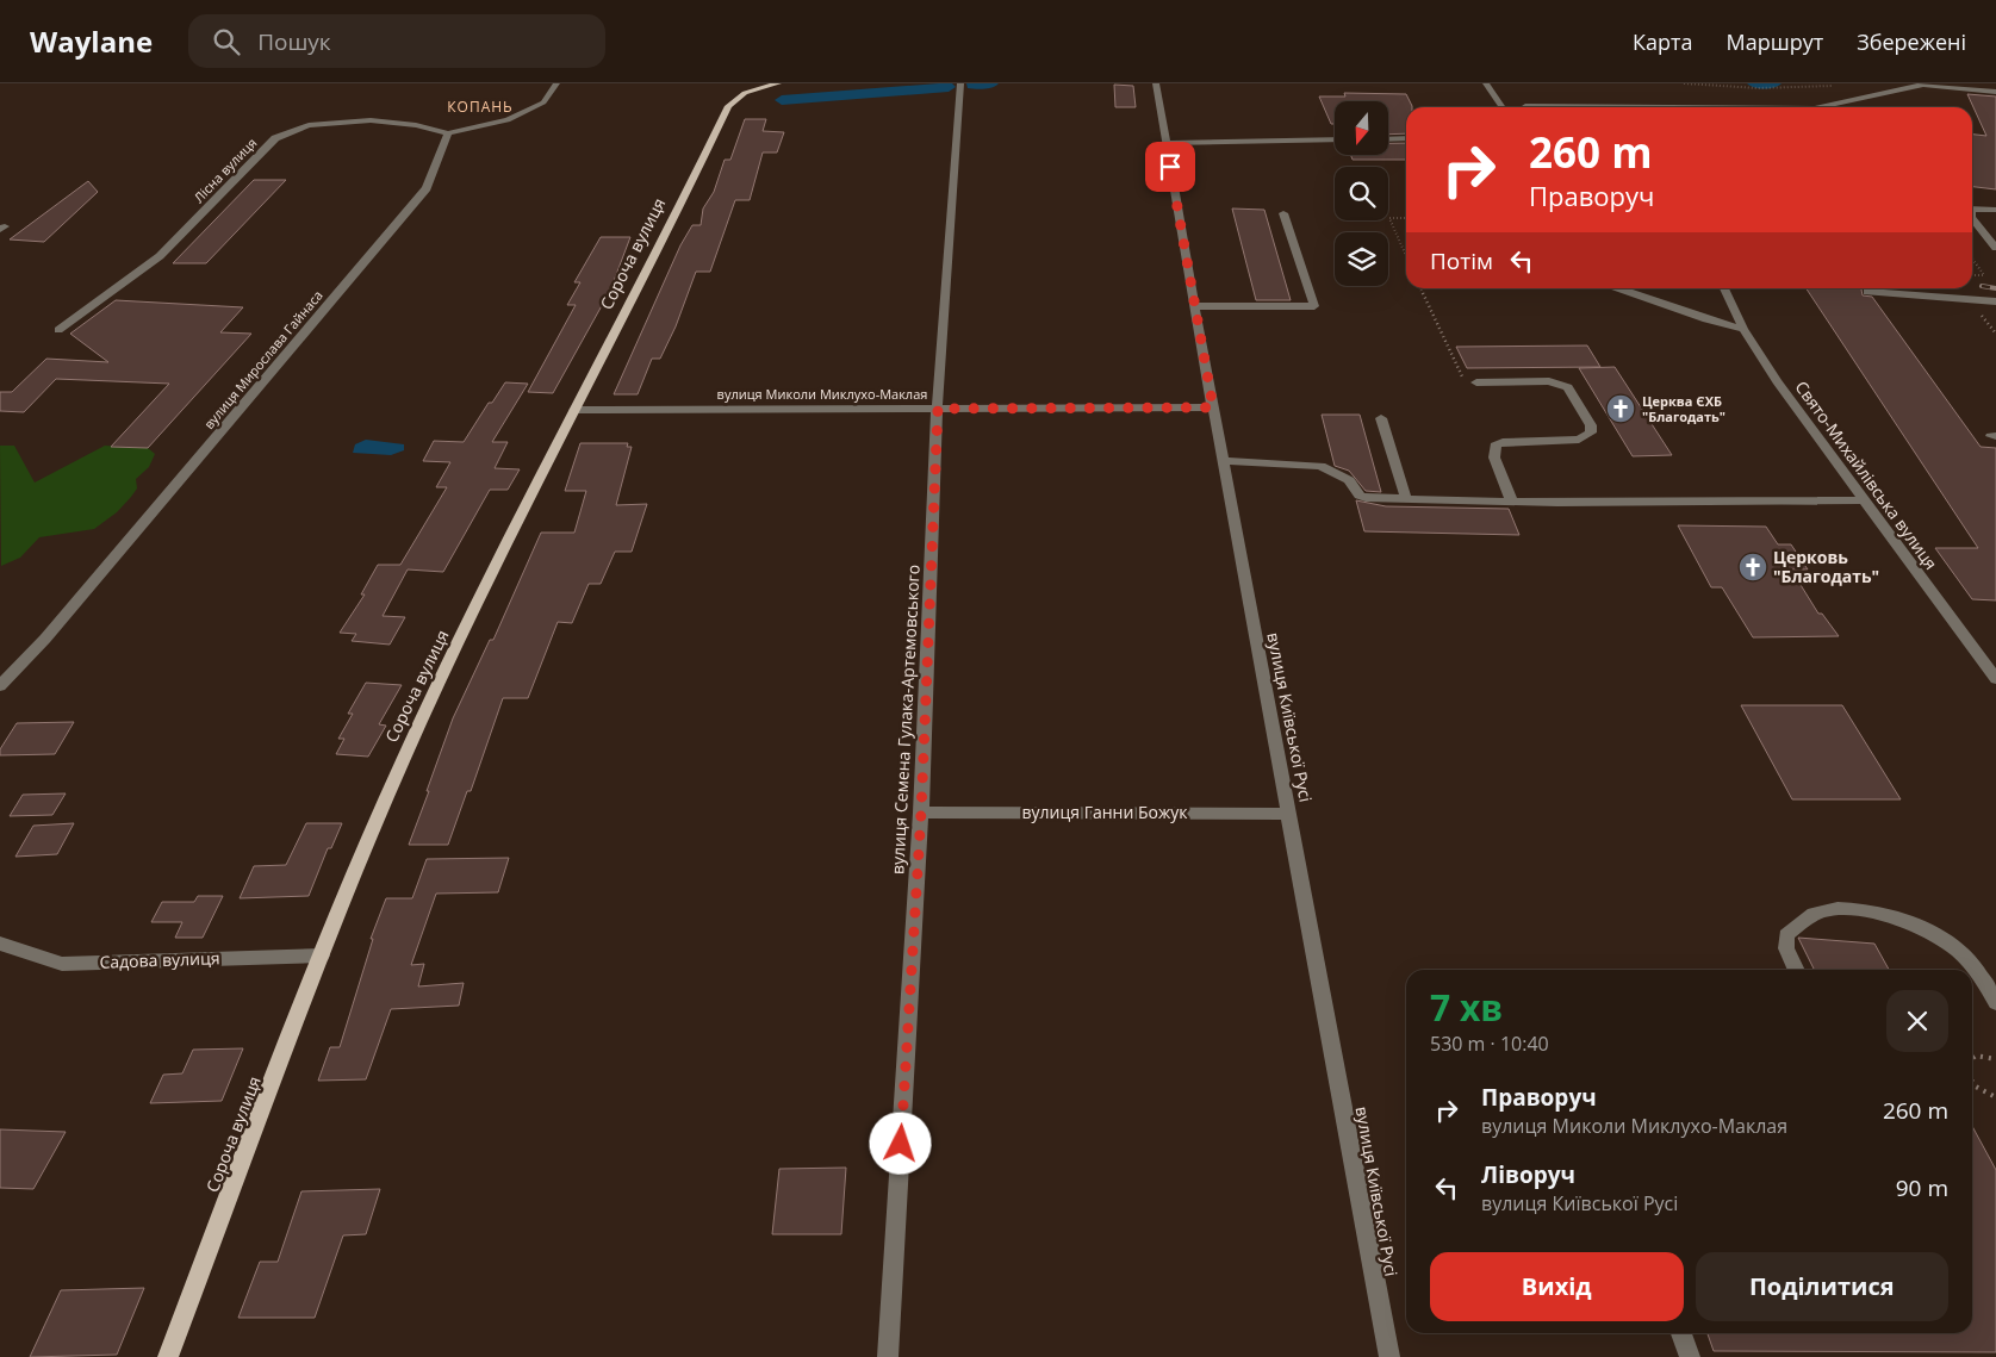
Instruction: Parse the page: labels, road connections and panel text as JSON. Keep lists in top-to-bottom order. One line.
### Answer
{"streets":{"main road":["Сороча вулиця"],"street":["Лісна вулиця","вулиця Мирослава Гайнаса","вулиця Миколи Миклухо-Маклая","Свято-Михайлівська вулиця","вулиця Київської Русі","вулиця Семена Гулака-Артемовського","вулиця Ганни Божук","Садова вулиця"]},"crossings":[["Лісна вулиця","вулиця Мирослава Гайнаса"],["Сороча вулиця","вулиця Миколи Миклухо-Маклая"],["Сороча вулиця","Садова вулиця"],["вулиця Миколи Миклухо-Маклая","вулиця Київської Русі"],["вулиця Миколи Миклухо-Маклая","вулиця Семена Гулака-Артемовського"],["вулиця Київської Русі","вулиця Ганни Божук"],["вулиця Семена Гулака-Артемовського","вулиця Ганни Божук"]],"districts":["КОПАНЬ"],"places":{"church":["Церква ЄХБ \"Благодать\"","Церковь \"Благодать\""]},"north":"bottom","page":{"header":"Waylane","search":"Пошук","nav":["Карта","Маршрут","Збережені"],"turn":["260 m","Праворуч"],"then":"Потім","heading":["7 хв","530 m · 10:40"],"list":[{"name":"Праворуч","note":"вулиця Миколи Миклухо-Маклая","value":"260 m"},{"name":"Ліворуч","note":"вулиця Київської Русі","value":"90 m"}],"buttons":["Вихід","Поділитися"]}}
